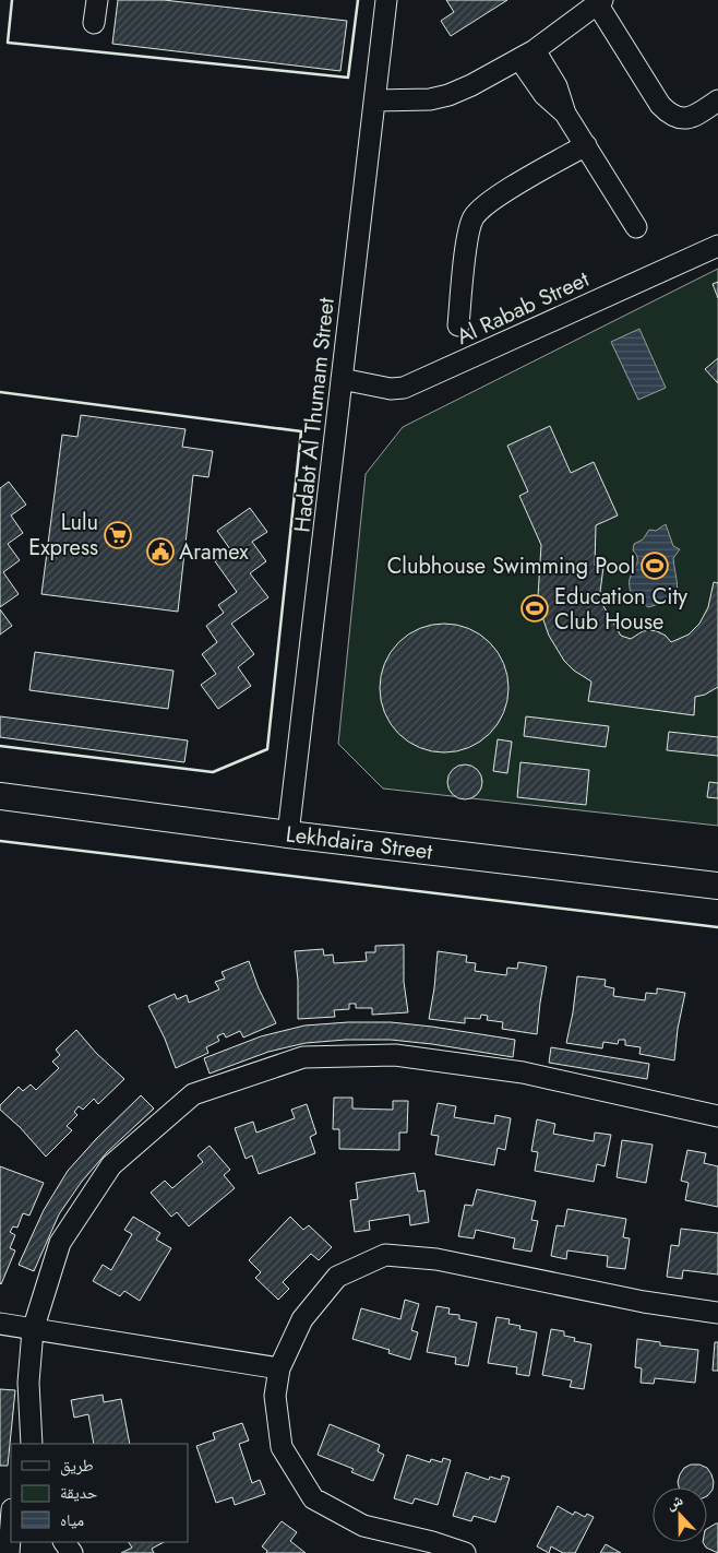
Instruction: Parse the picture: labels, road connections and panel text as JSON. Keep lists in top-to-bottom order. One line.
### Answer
{"streets":{"street":["Al Rabab Street","Hadabt Al Thumam Street","Lekhdaira Street"]},"crossings":[["Al Rabab Street","Hadabt Al Thumam Street"],["Hadabt Al Thumam Street","Lekhdaira Street"]],"places":{"supermarket":["Lulu Express"],"public building":["Aramex"],"sports":["Clubhouse Swimming Pool","Education City Club House"]},"legend":["طريق","حديقة","مياه"],"north":"top"}
